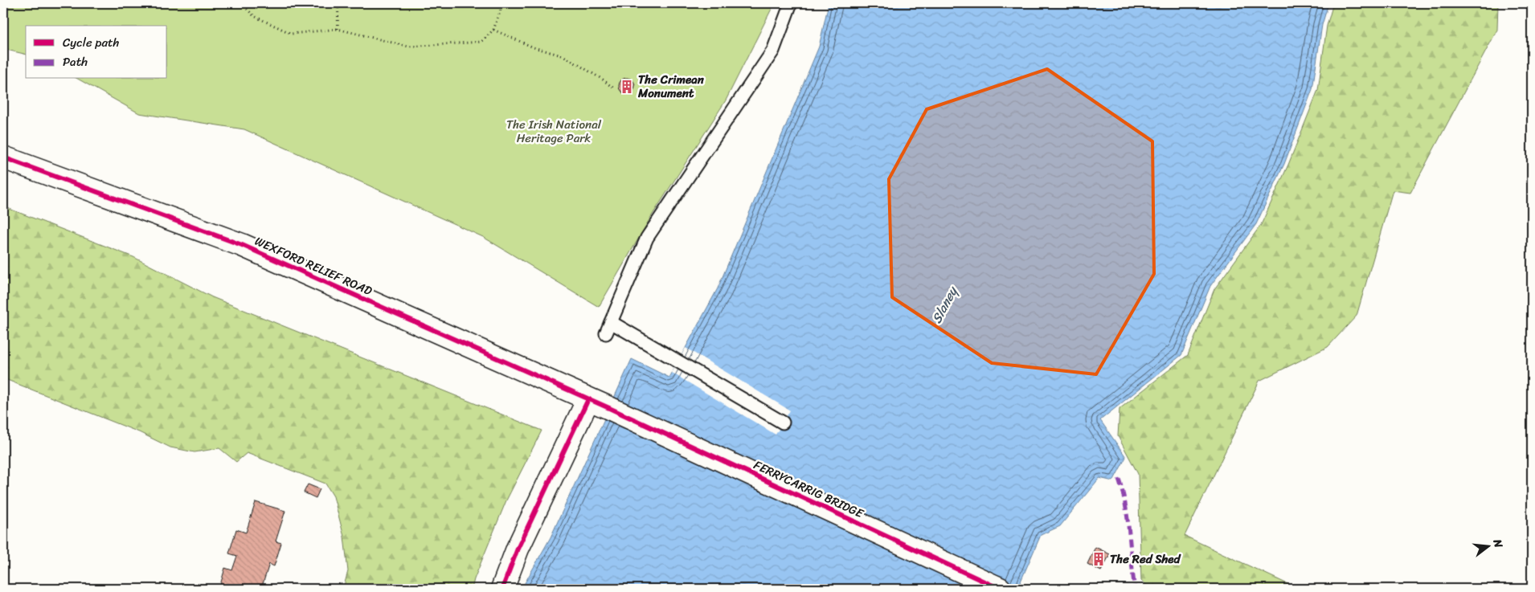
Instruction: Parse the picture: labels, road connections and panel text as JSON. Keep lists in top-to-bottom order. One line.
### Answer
{"streets":{"main road":["WEXFORD RELIEF ROAD","FERRYCARRIG BRIDGE"]},"crossings":[["WEXFORD RELIEF ROAD","FERRYCARRIG BRIDGE"]],"water":["Slaney"],"parks":["The Irish National Heritage Park"],"places":{"building":["The Crimean Monument","The Red Shed"]},"legend":["Cycle path","Path"],"north":"right"}
